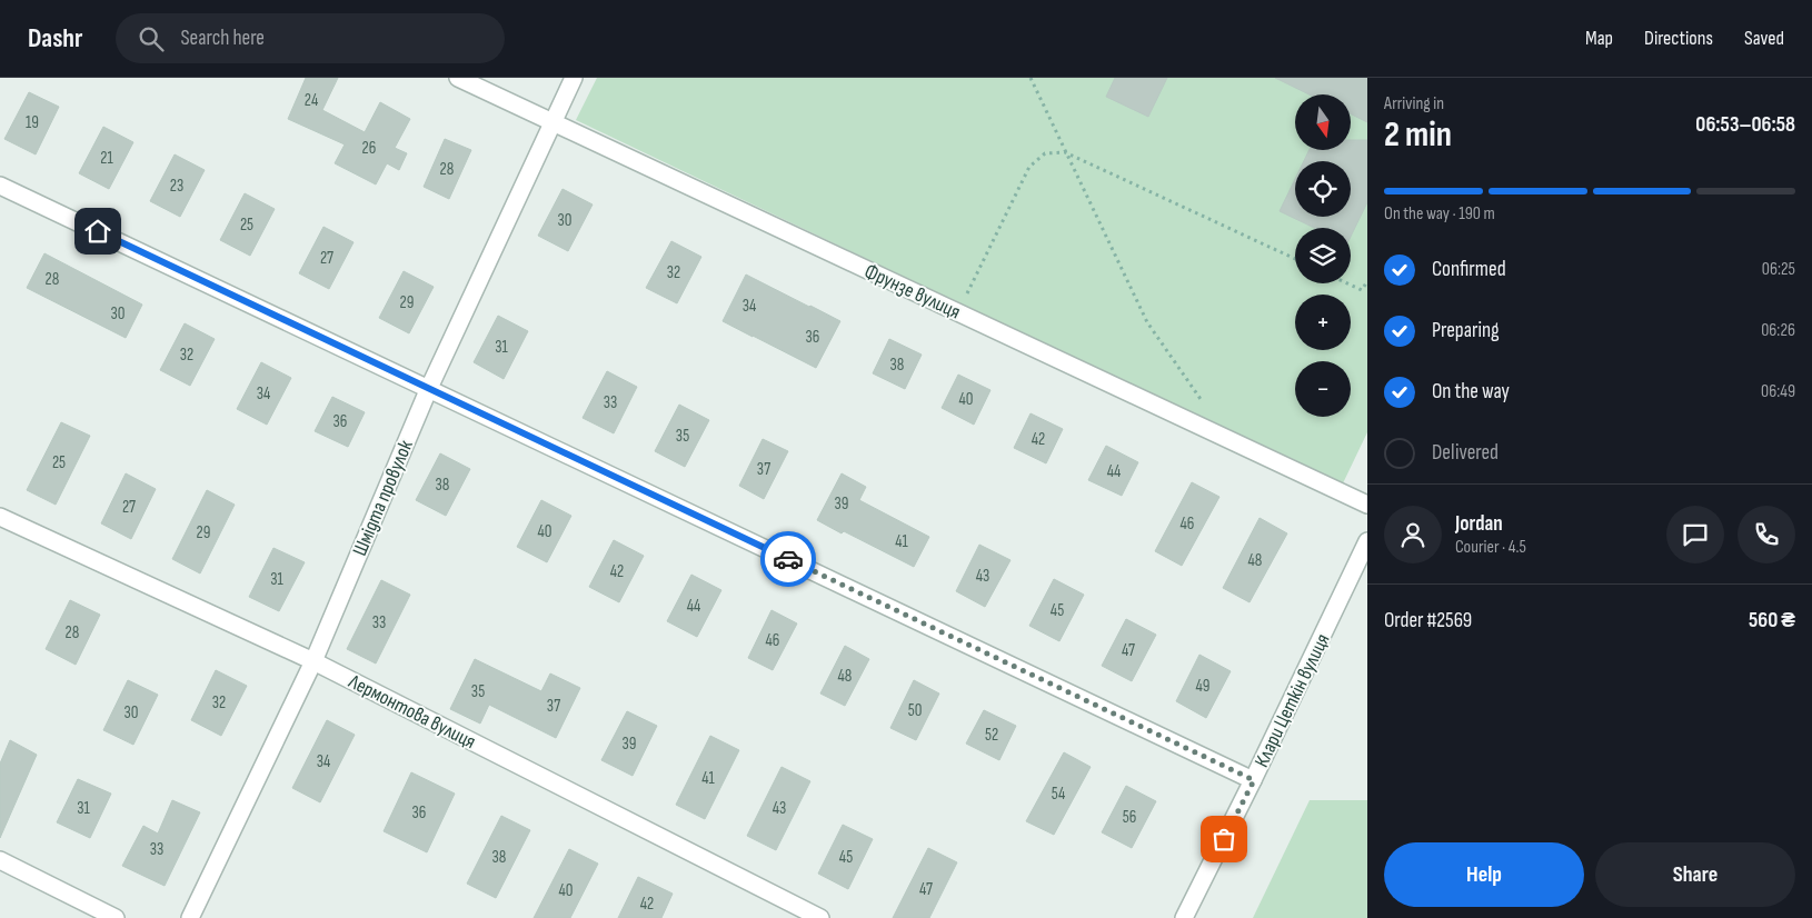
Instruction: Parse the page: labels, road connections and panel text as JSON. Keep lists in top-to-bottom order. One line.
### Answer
{"streets":{"street":["Фрунзе вулиця","Шмідта провулок","Клари Цеткін вулиця","Лермонтова вулиця"]},"crossings":[["Фрунзе вулиця","Шмідта провулок"],["Шмідта провулок","Лермонтова вулиця"]],"house_numbers":["24","19","26","21","28","23","30","25","27","32","28","29","34","30","36","31","32","38","34","40","33","36","35","42","25","37","44","38","39","27","46","40","29","41","48","42","43","31","44","45","33","28","46","47","48","49","35","32","37","50","30","52","39","34","41","54","31","43","36","56","33","38","45","47","40","42"],"north":"bottom","page":{"header":"Dashr","search":"Search here","nav":["Map","Directions","Saved"],"heading":["2 min","Arriving in","06:53–06:58"],"panel":["Jordan","Courier · 4.5","Order #2569","560 ₴"],"map_buttons":["+","−"],"bar":"On the way · 190 m","list":[["Confirmed","06:25"],["Preparing","06:26"],["On the way","06:49"],"Delivered"],"buttons":["Help","Share"]}}
